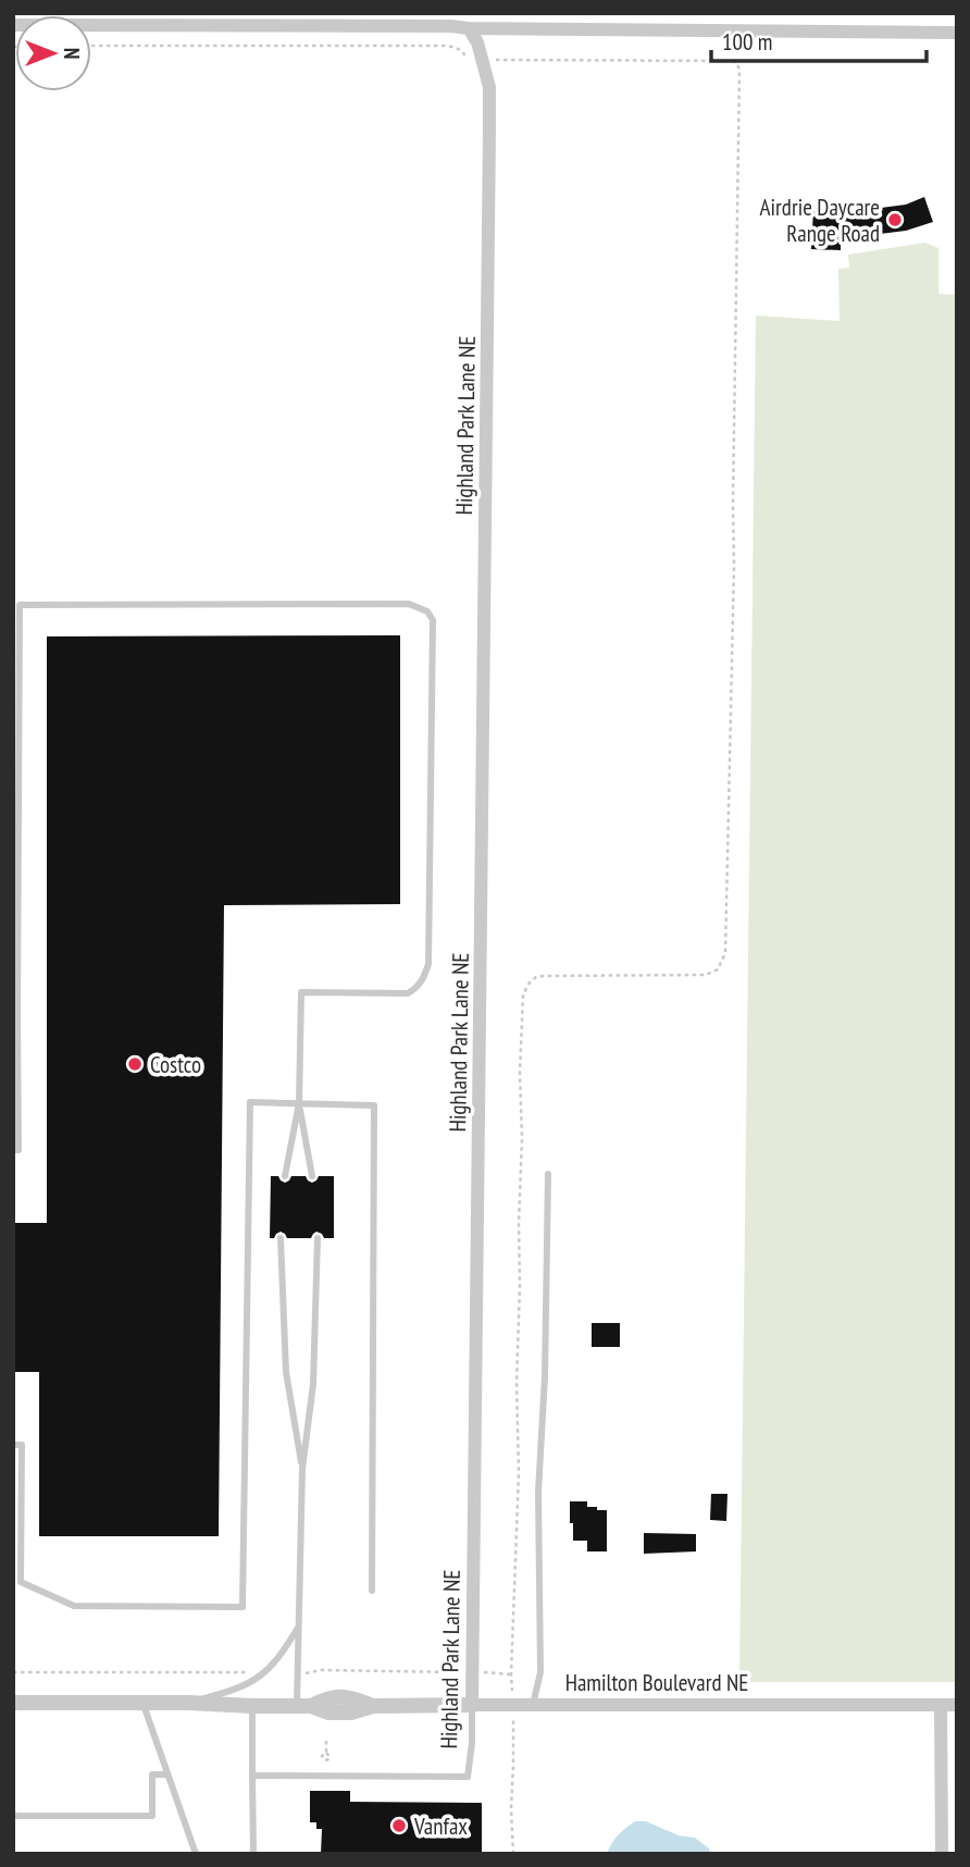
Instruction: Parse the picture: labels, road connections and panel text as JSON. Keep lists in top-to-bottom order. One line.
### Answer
{"streets":{"street":["Highland Park Lane NE","Hamilton Boulevard NE"]},"crossings":[["Highland Park Lane NE","Hamilton Boulevard NE"]],"places":["Airdrie Daycare Range Road","Costco","Vanfax"],"scale_bar":"100 m","north":"right"}
